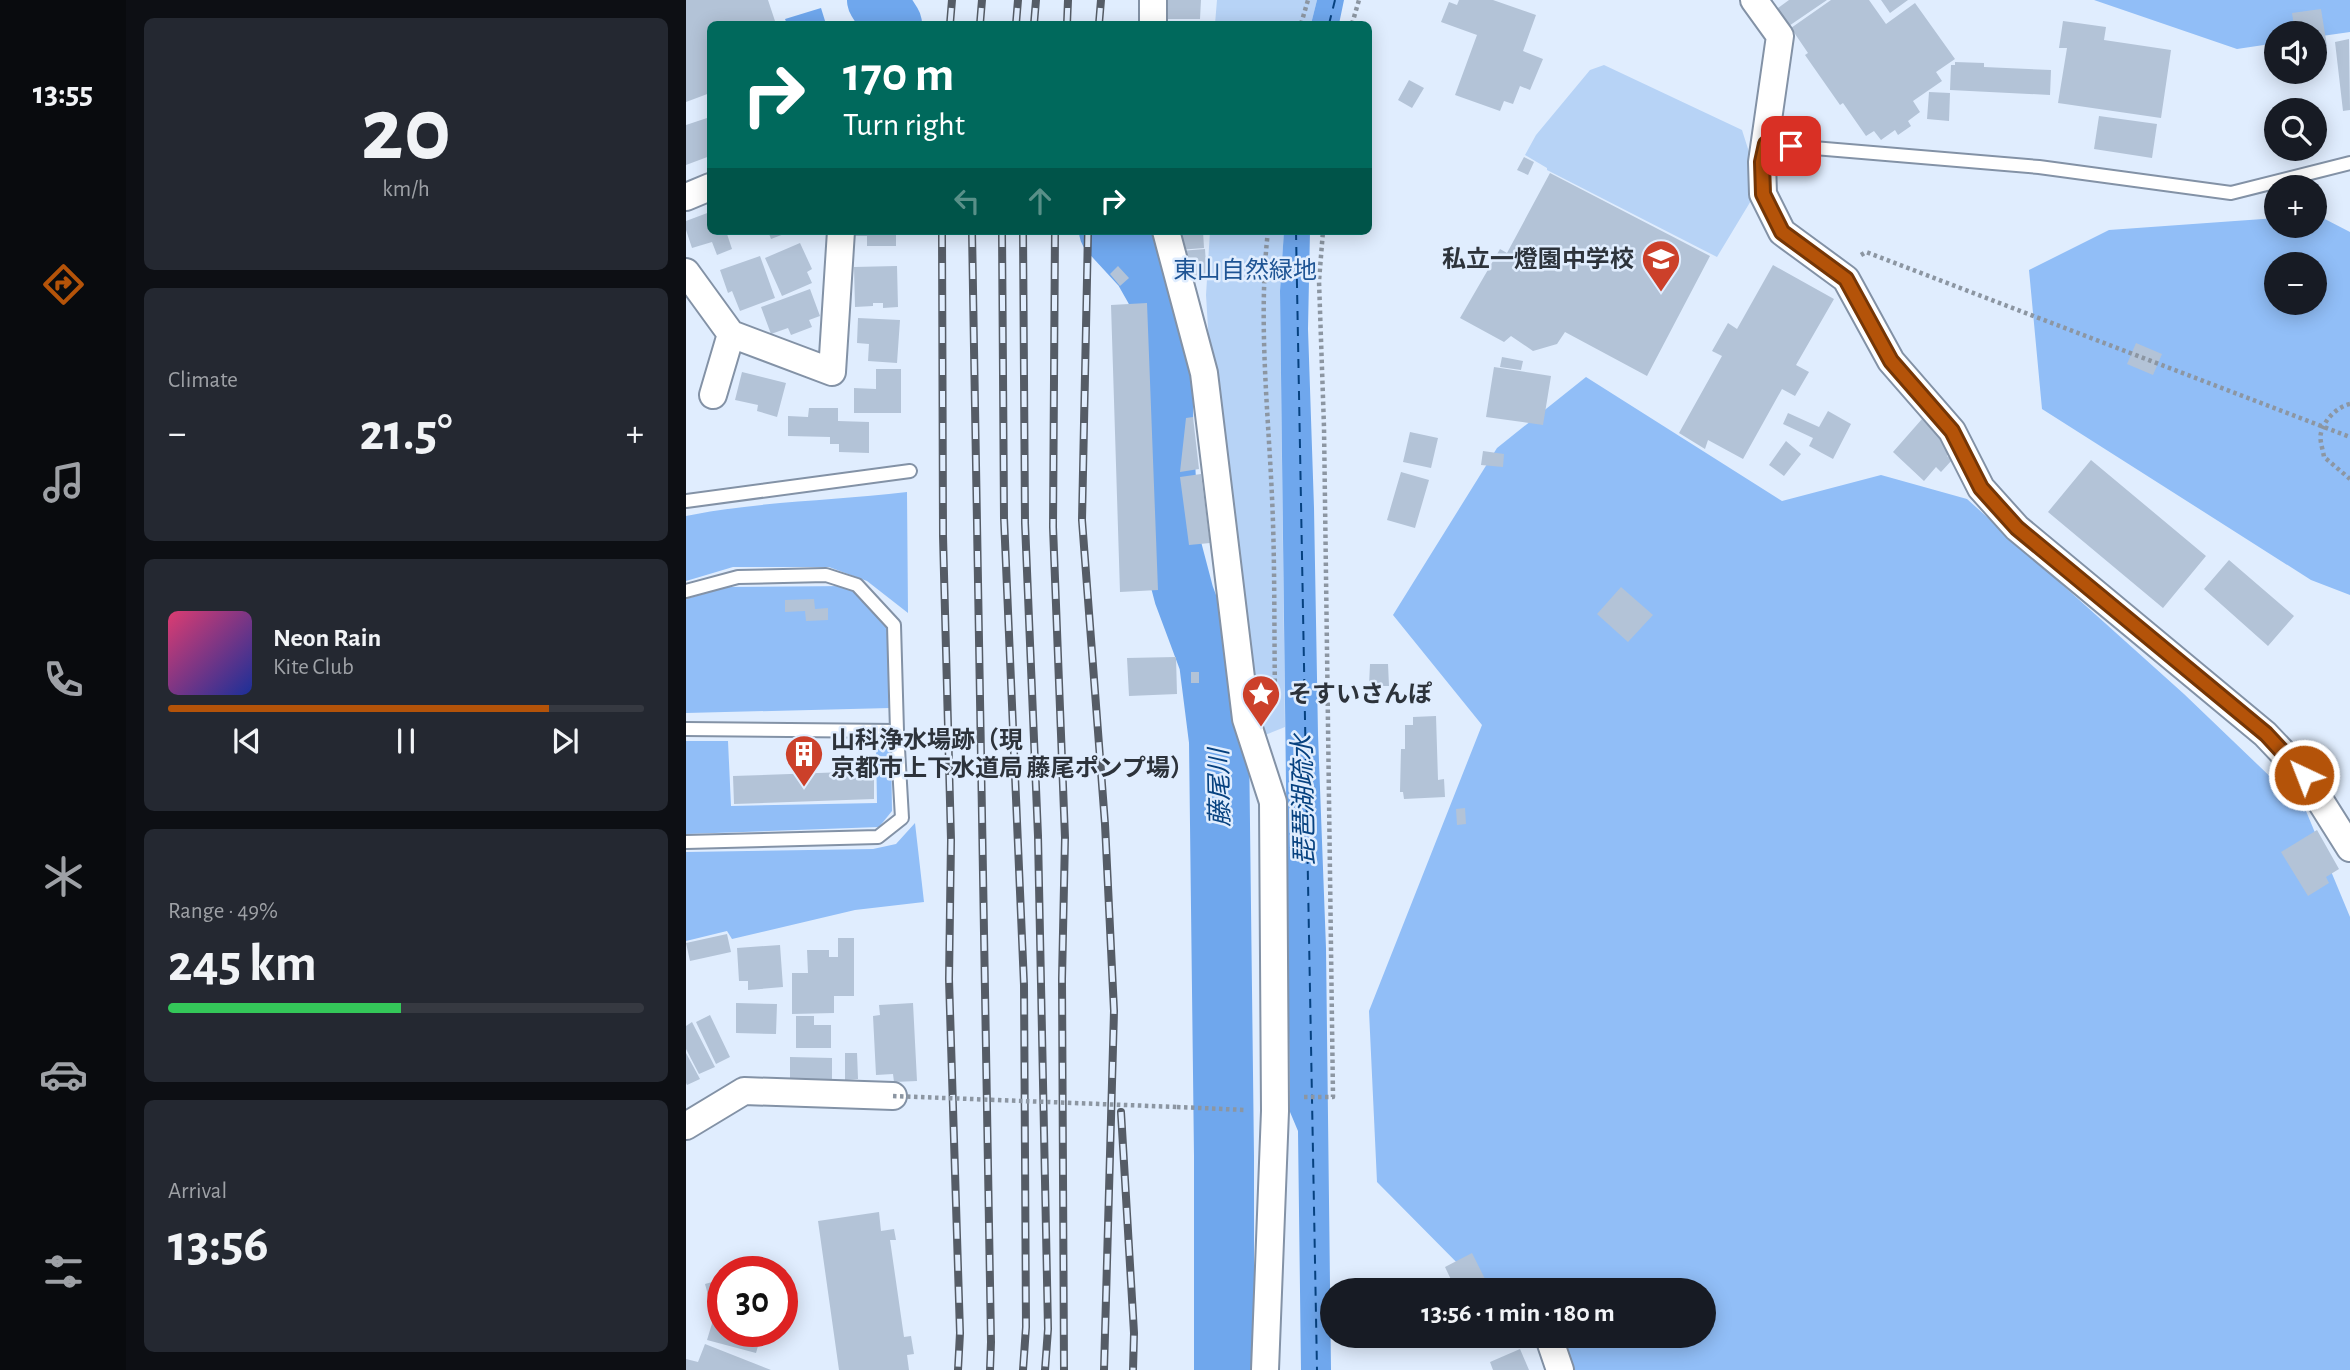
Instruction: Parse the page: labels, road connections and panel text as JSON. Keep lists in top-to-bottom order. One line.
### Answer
{"water":["藤尾川","琵琶湖疏水"],"parks":["東山自然緑地"],"places":{"school or university":["私立一燈園中学校"],"place":["そすいさんぽ"],"building":["山科浄水場跡（現 京都市上下水道局 藤尾ポンプ場）"]},"page":{"tabs":"13:55","tile":[["20","km/h"],"Climate",["Range · 49%","245 km"],["Arrival","13:56"]],"map_buttons":["+","−"],"turn":["170 m","Turn right"],"heat":["−","21.5°","+"],"song":["Neon Rain","Kite Club"],"limit":"30","trip":"13:56 · 1 min · 180 m"}}
